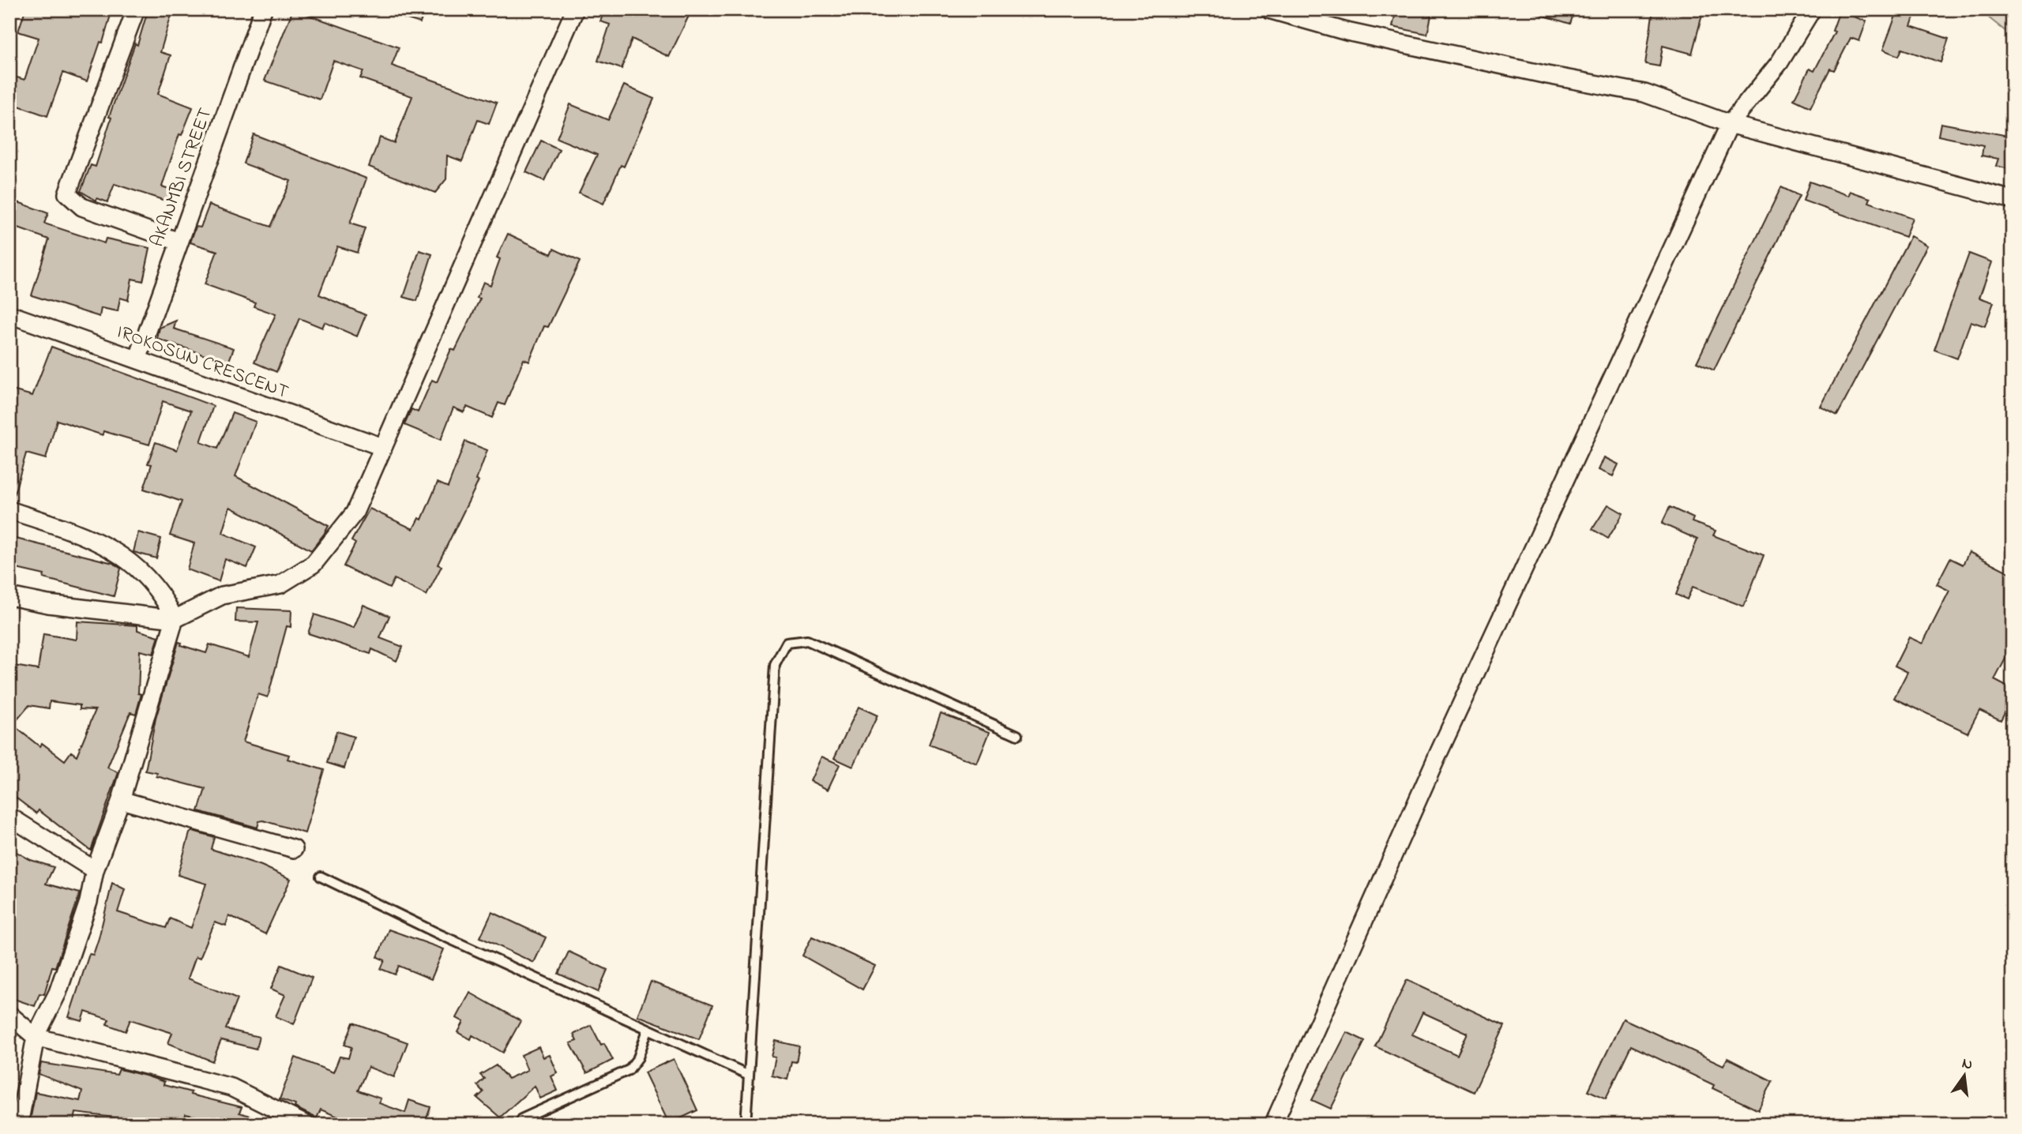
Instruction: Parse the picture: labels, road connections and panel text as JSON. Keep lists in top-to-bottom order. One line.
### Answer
{"streets":{"street":["AKANMBI STREET","IROKOSUN CRESCENT"]},"crossings":[["AKANMBI STREET","IROKOSUN CRESCENT"]],"north":"top"}
